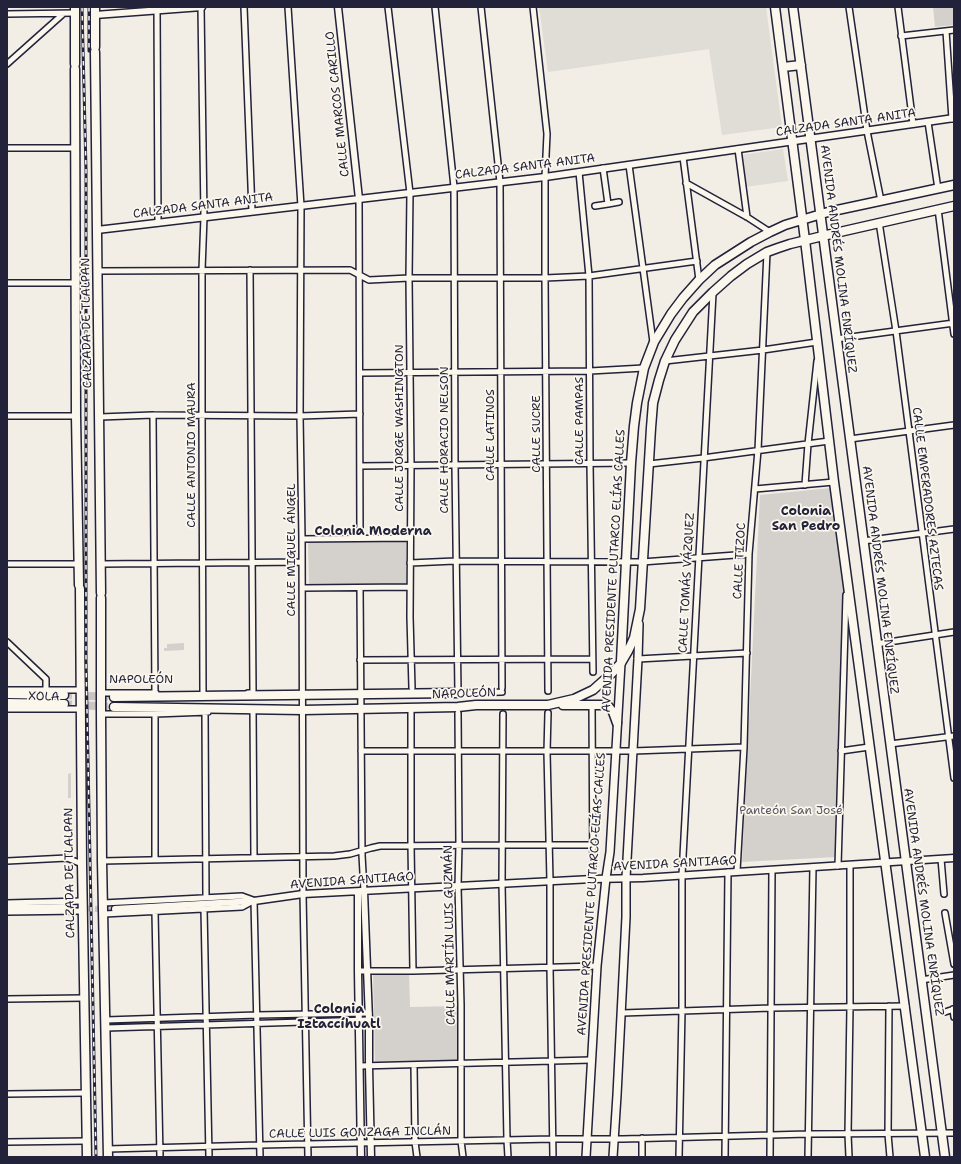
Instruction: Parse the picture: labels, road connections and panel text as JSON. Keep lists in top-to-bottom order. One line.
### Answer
{"streets":{"main road":["AVENIDA ANDRÉS MOLINA ENRÍQUEZ","CALZADA DE TLALPAN","AVENIDA PRESIDENTE PLUTARCO ELÍAS CALLES","NAPOLEÓN","XOLA"],"street":["CALLE MARCOS CARILLO","CALZADA SANTA ANITA","CALLE PAMPAS","CALLE JORGE WASHINGTON","CALLE SUCRE","CALLE LATINOS","CALLE HORACIO NELSON","CALLE ANTONIO MAURA","CALLE EMPERADORES AZTECAS","CALLE MIGUEL ÁNGEL","CALLE TIZOC","CALLE TOMÁS VÁZQUEZ","AVENIDA SANTIAGO","CALLE MARTÍN LUIS GUZMÁN","CALLE LUIS GONZAGA INCLÁN"]},"crossings":[["CALLE MARCOS CARILLO","CALZADA SANTA ANITA"],["CALZADA SANTA ANITA","AVENIDA ANDRÉS MOLINA ENRÍQUEZ"],["CALZADA SANTA ANITA","CALZADA DE TLALPAN"],["CALZADA SANTA ANITA","CALLE PAMPAS"],["CALZADA SANTA ANITA","CALLE JORGE WASHINGTON"],["CALZADA SANTA ANITA","CALLE SUCRE"],["CALZADA SANTA ANITA","CALLE LATINOS"],["CALZADA SANTA ANITA","CALLE HORACIO NELSON"],["CALZADA SANTA ANITA","CALLE ANTONIO MAURA"],["CALZADA SANTA ANITA","CALLE MIGUEL ÁNGEL"],["AVENIDA ANDRÉS MOLINA ENRÍQUEZ","AVENIDA PRESIDENTE PLUTARCO ELÍAS CALLES"],["AVENIDA ANDRÉS MOLINA ENRÍQUEZ","AVENIDA SANTIAGO"],["AVENIDA ANDRÉS MOLINA ENRÍQUEZ","CALLE LUIS GONZAGA INCLÁN"],["CALZADA DE TLALPAN","NAPOLEÓN"],["CALZADA DE TLALPAN","XOLA"],["CALZADA DE TLALPAN","AVENIDA SANTIAGO"],["CALZADA DE TLALPAN","CALLE LUIS GONZAGA INCLÁN"],["CALLE LATINOS","NAPOLEÓN"],["CALLE HORACIO NELSON","NAPOLEÓN"],["CALLE ANTONIO MAURA","NAPOLEÓN"],["CALLE MIGUEL ÁNGEL","NAPOLEÓN"],["CALLE MIGUEL ÁNGEL","AVENIDA SANTIAGO"],["CALLE MIGUEL ÁNGEL","CALLE LUIS GONZAGA INCLÁN"],["CALLE TIZOC","AVENIDA SANTIAGO"],["AVENIDA PRESIDENTE PLUTARCO ELÍAS CALLES","NAPOLEÓN"],["AVENIDA PRESIDENTE PLUTARCO ELÍAS CALLES","AVENIDA SANTIAGO"],["AVENIDA PRESIDENTE PLUTARCO ELÍAS CALLES","CALLE LUIS GONZAGA INCLÁN"],["CALLE TOMÁS VÁZQUEZ","AVENIDA SANTIAGO"],["CALLE TOMÁS VÁZQUEZ","CALLE LUIS GONZAGA INCLÁN"],["AVENIDA SANTIAGO","CALLE MARTÍN LUIS GUZMÁN"],["CALLE MARTÍN LUIS GUZMÁN","CALLE LUIS GONZAGA INCLÁN"]],"districts":["Colonia San Pedro","Colonia Moderna","Colonia Iztaccíhuatl"],"parks":["Panteón San José"]}
